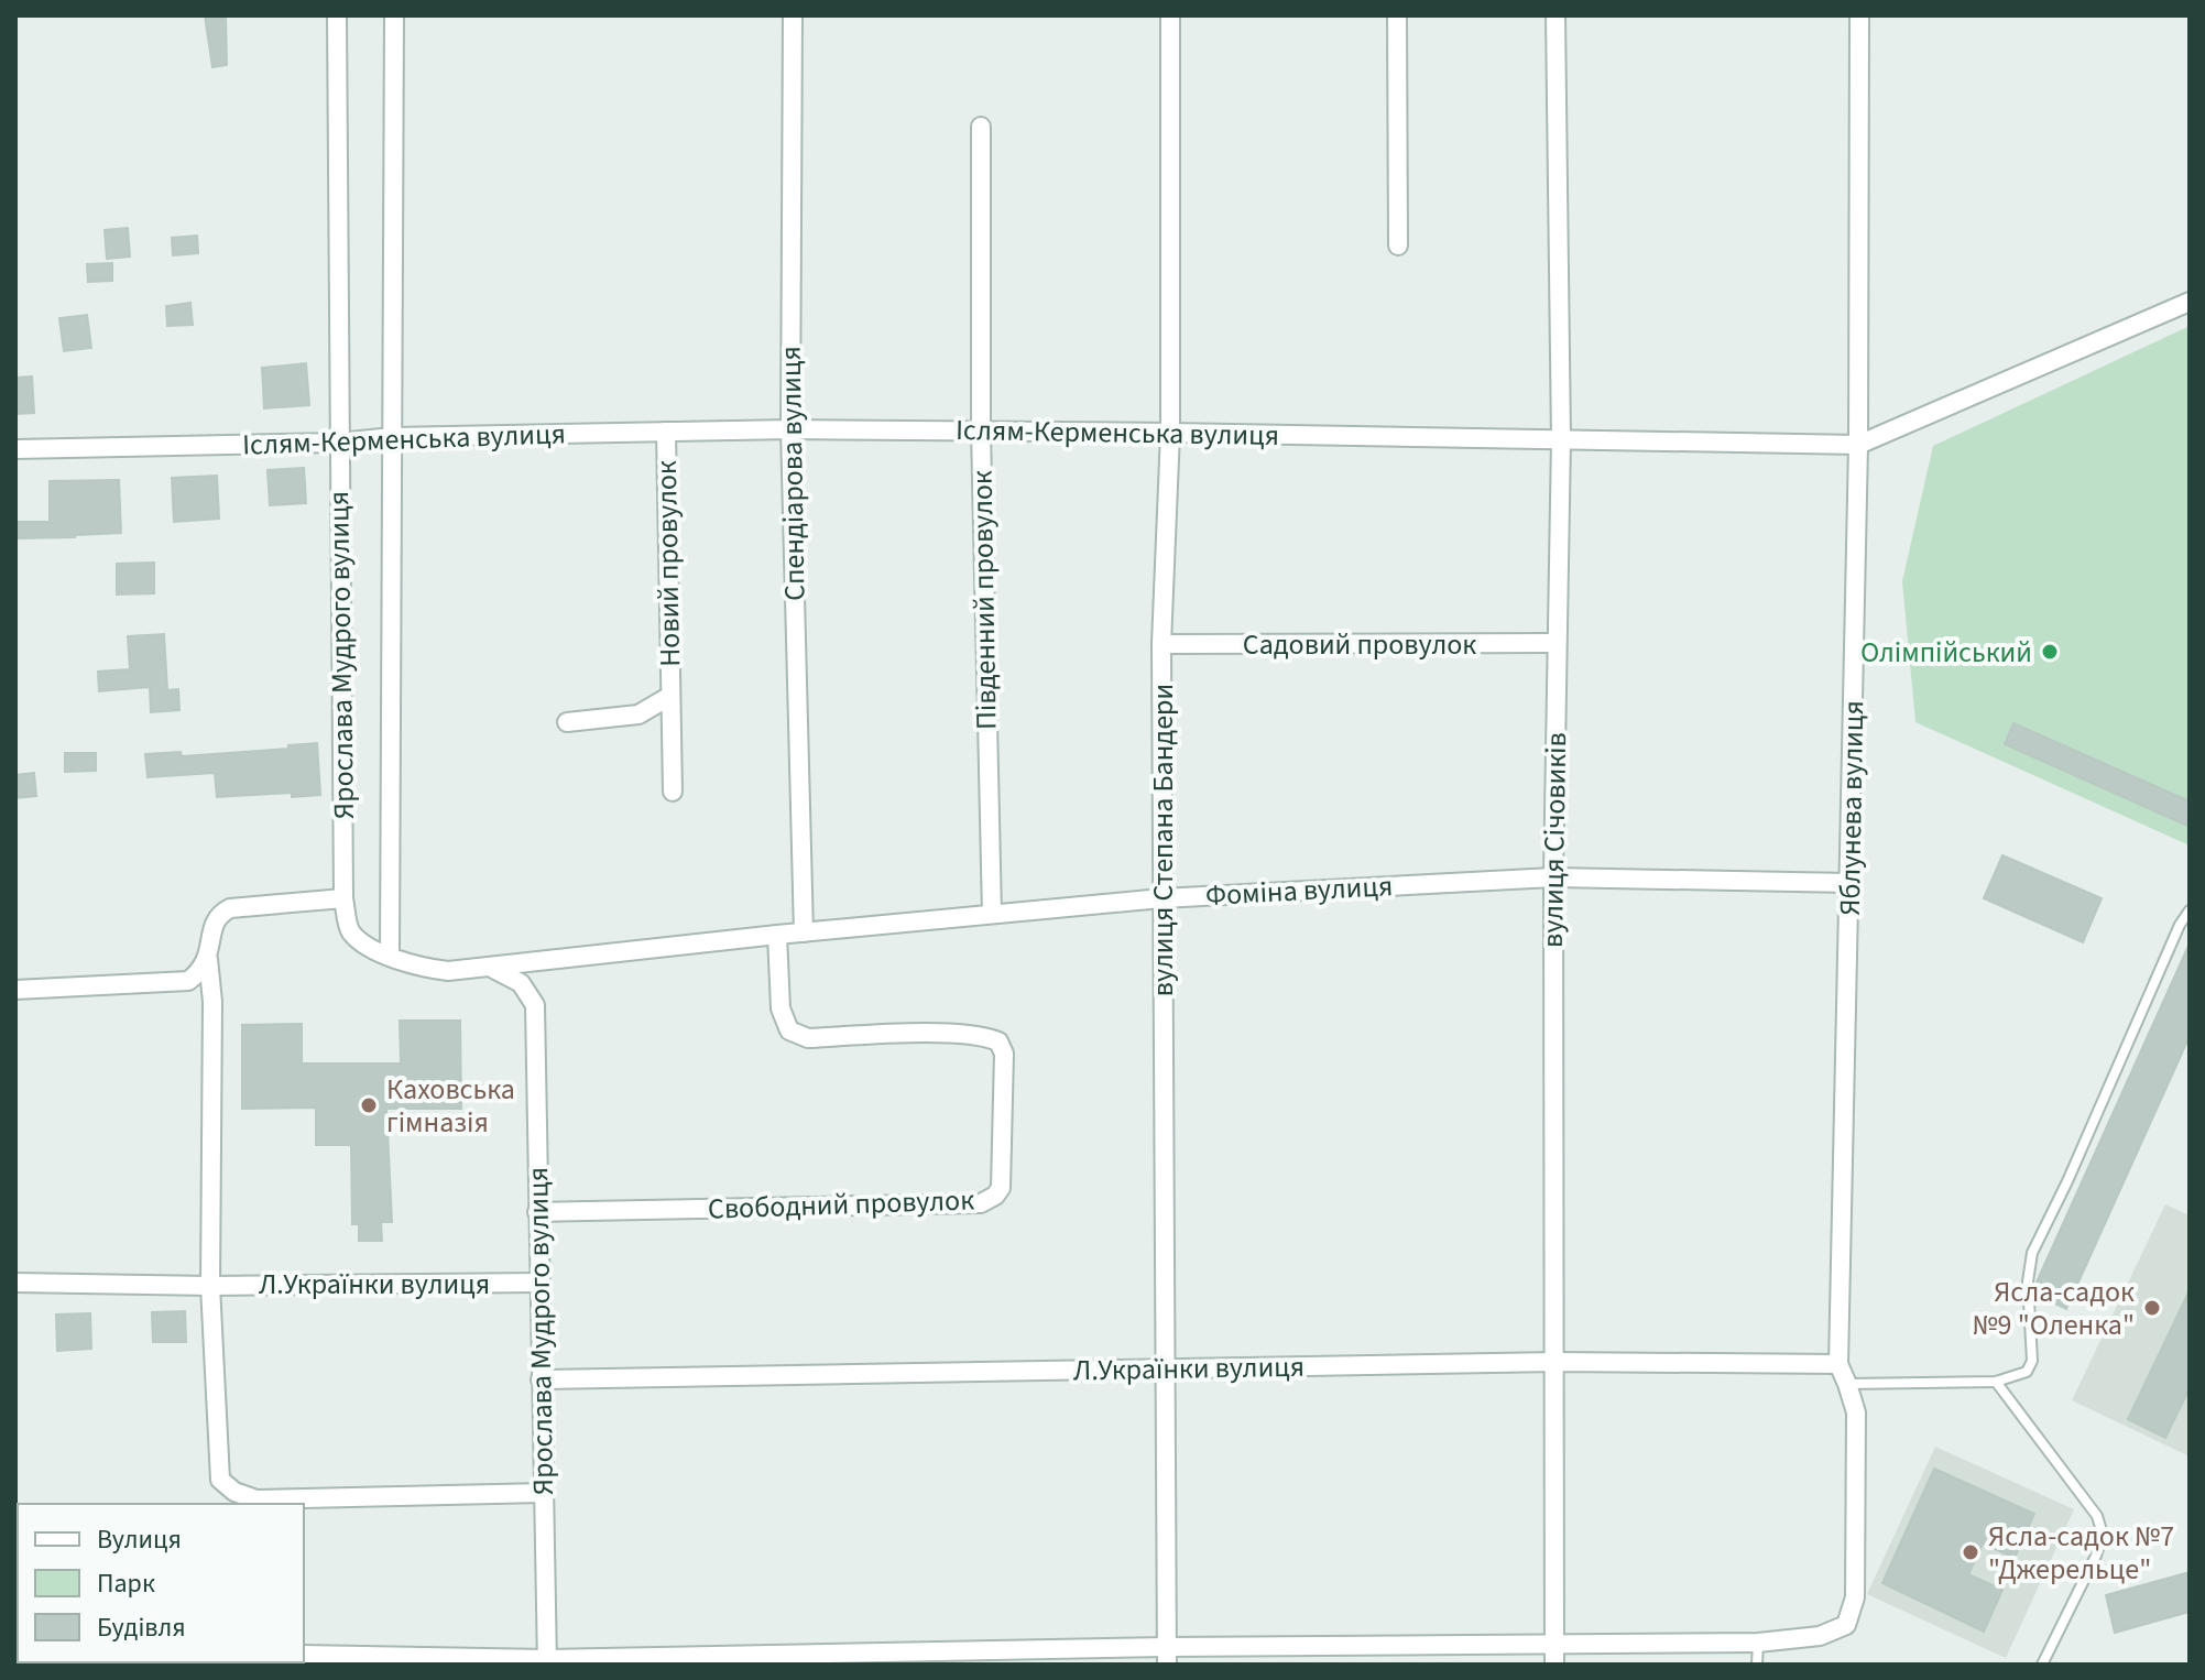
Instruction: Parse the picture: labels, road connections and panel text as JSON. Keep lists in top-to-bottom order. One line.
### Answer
{"streets":{"street":["Іслям-Керменська вулиця","Спендіарова вулиця","Новий провулок","Південний провулок","Садовий провулок","Ярослава Мудрого вулиця","Яблунева вулиця","вулиця Степана Бандери","вулиця Січовиків","Фоміна вулиця","Свободний провулок","Л.Українки вулиця"]},"crossings":[["Іслям-Керменська вулиця","Спендіарова вулиця"],["Іслям-Керменська вулиця","Новий провулок"],["Іслям-Керменська вулиця","Південний провулок"],["Іслям-Керменська вулиця","Ярослава Мудрого вулиця"],["Іслям-Керменська вулиця","Яблунева вулиця"],["Іслям-Керменська вулиця","вулиця Степана Бандери"],["Іслям-Керменська вулиця","вулиця Січовиків"],["Спендіарова вулиця","Фоміна вулиця"],["Південний провулок","Фоміна вулиця"],["Садовий провулок","вулиця Степана Бандери"],["Садовий провулок","вулиця Січовиків"],["Ярослава Мудрого вулиця","Фоміна вулиця"],["Ярослава Мудрого вулиця","Свободний провулок"],["Ярослава Мудрого вулиця","Л.Українки вулиця"],["Яблунева вулиця","Фоміна вулиця"],["Яблунева вулиця","Л.Українки вулиця"],["вулиця Степана Бандери","Фоміна вулиця"],["вулиця Степана Бандери","Л.Українки вулиця"],["вулиця Січовиків","Фоміна вулиця"],["вулиця Січовиків","Л.Українки вулиця"],["Фоміна вулиця","Свободний провулок"]],"places":["Олімпійський","Каховська гімназія","Ясла-садок №9 \"Оленка\"","Ясла-садок №7 \"Джерельце\""],"legend":["Вулиця","Парк","Будівля"]}
